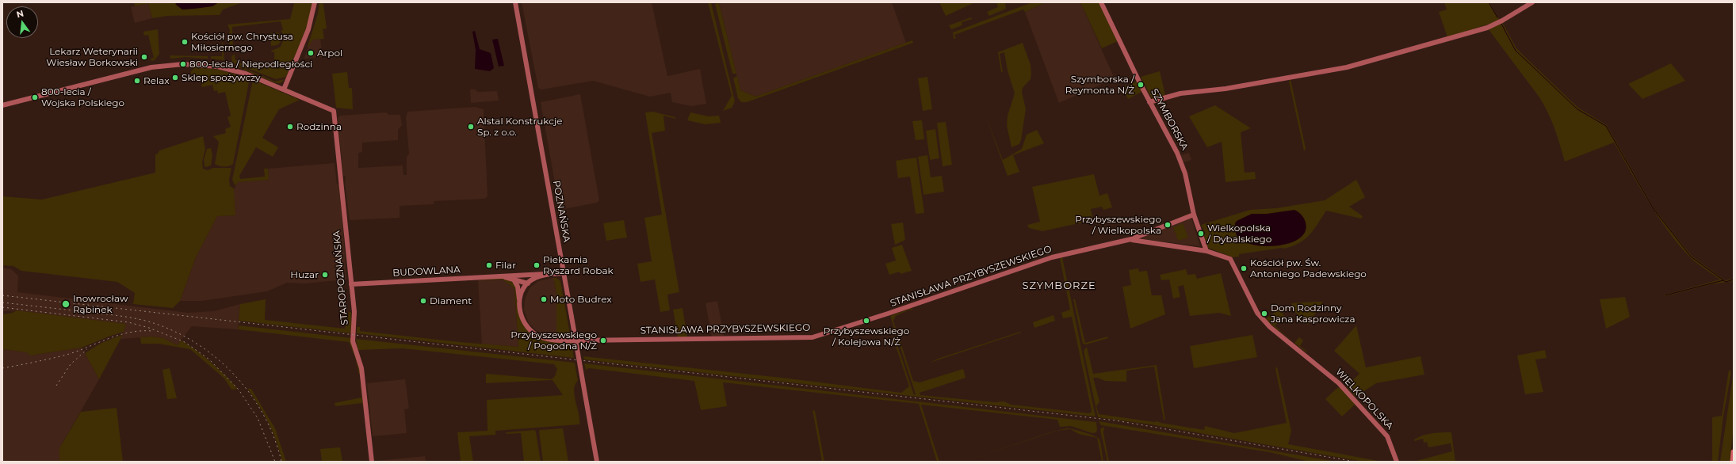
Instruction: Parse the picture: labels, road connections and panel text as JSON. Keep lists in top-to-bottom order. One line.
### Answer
{"streets":{"street":["SZYMBORSKA","POZNAŃSKA","BUDOWLANA","STANISŁAWA PRZYBYSZEWSKIEGO","STAROPOZNAŃSKA","WIELKOPOLSKA"]},"crossings":[["SZYMBORSKA","STANISŁAWA PRZYBYSZEWSKIEGO"],["SZYMBORSKA","WIELKOPOLSKA"],["BUDOWLANA","STANISŁAWA PRZYBYSZEWSKIEGO"],["BUDOWLANA","STAROPOZNAŃSKA"],["STANISŁAWA PRZYBYSZEWSKIEGO","WIELKOPOLSKA"]],"districts":["SZYMBORZE"],"places":["Kościół pw. Chrystusa Miłosiernego","Arpol","Lekarz Weterynarii Wiesław Borkowski","800-lecia / Niepodległości","Sklep spożywczy","Relax","Szymborska / Reymonta N/Ż","800-lecia / Wojska Polskiego","Rodzinna","Alstal Konstrukcje Sp. z o.o.","Przybyszewskiego / Wielkopolska","Wielkopolska / Dybalskiego","Filar","Piekarnia Ryszard Robak","Kościół pw. Św. Antoniego Padewskiego","Huzar","Moto Budrex","Diament","Inowrocław Rąbinek","Dom Rodzinny Jana Kasprowicza","Przybyszewskiego / Kolejowa N/Ż","Przybyszewskiego / Pogodna N/Ż"],"north":"top"}
